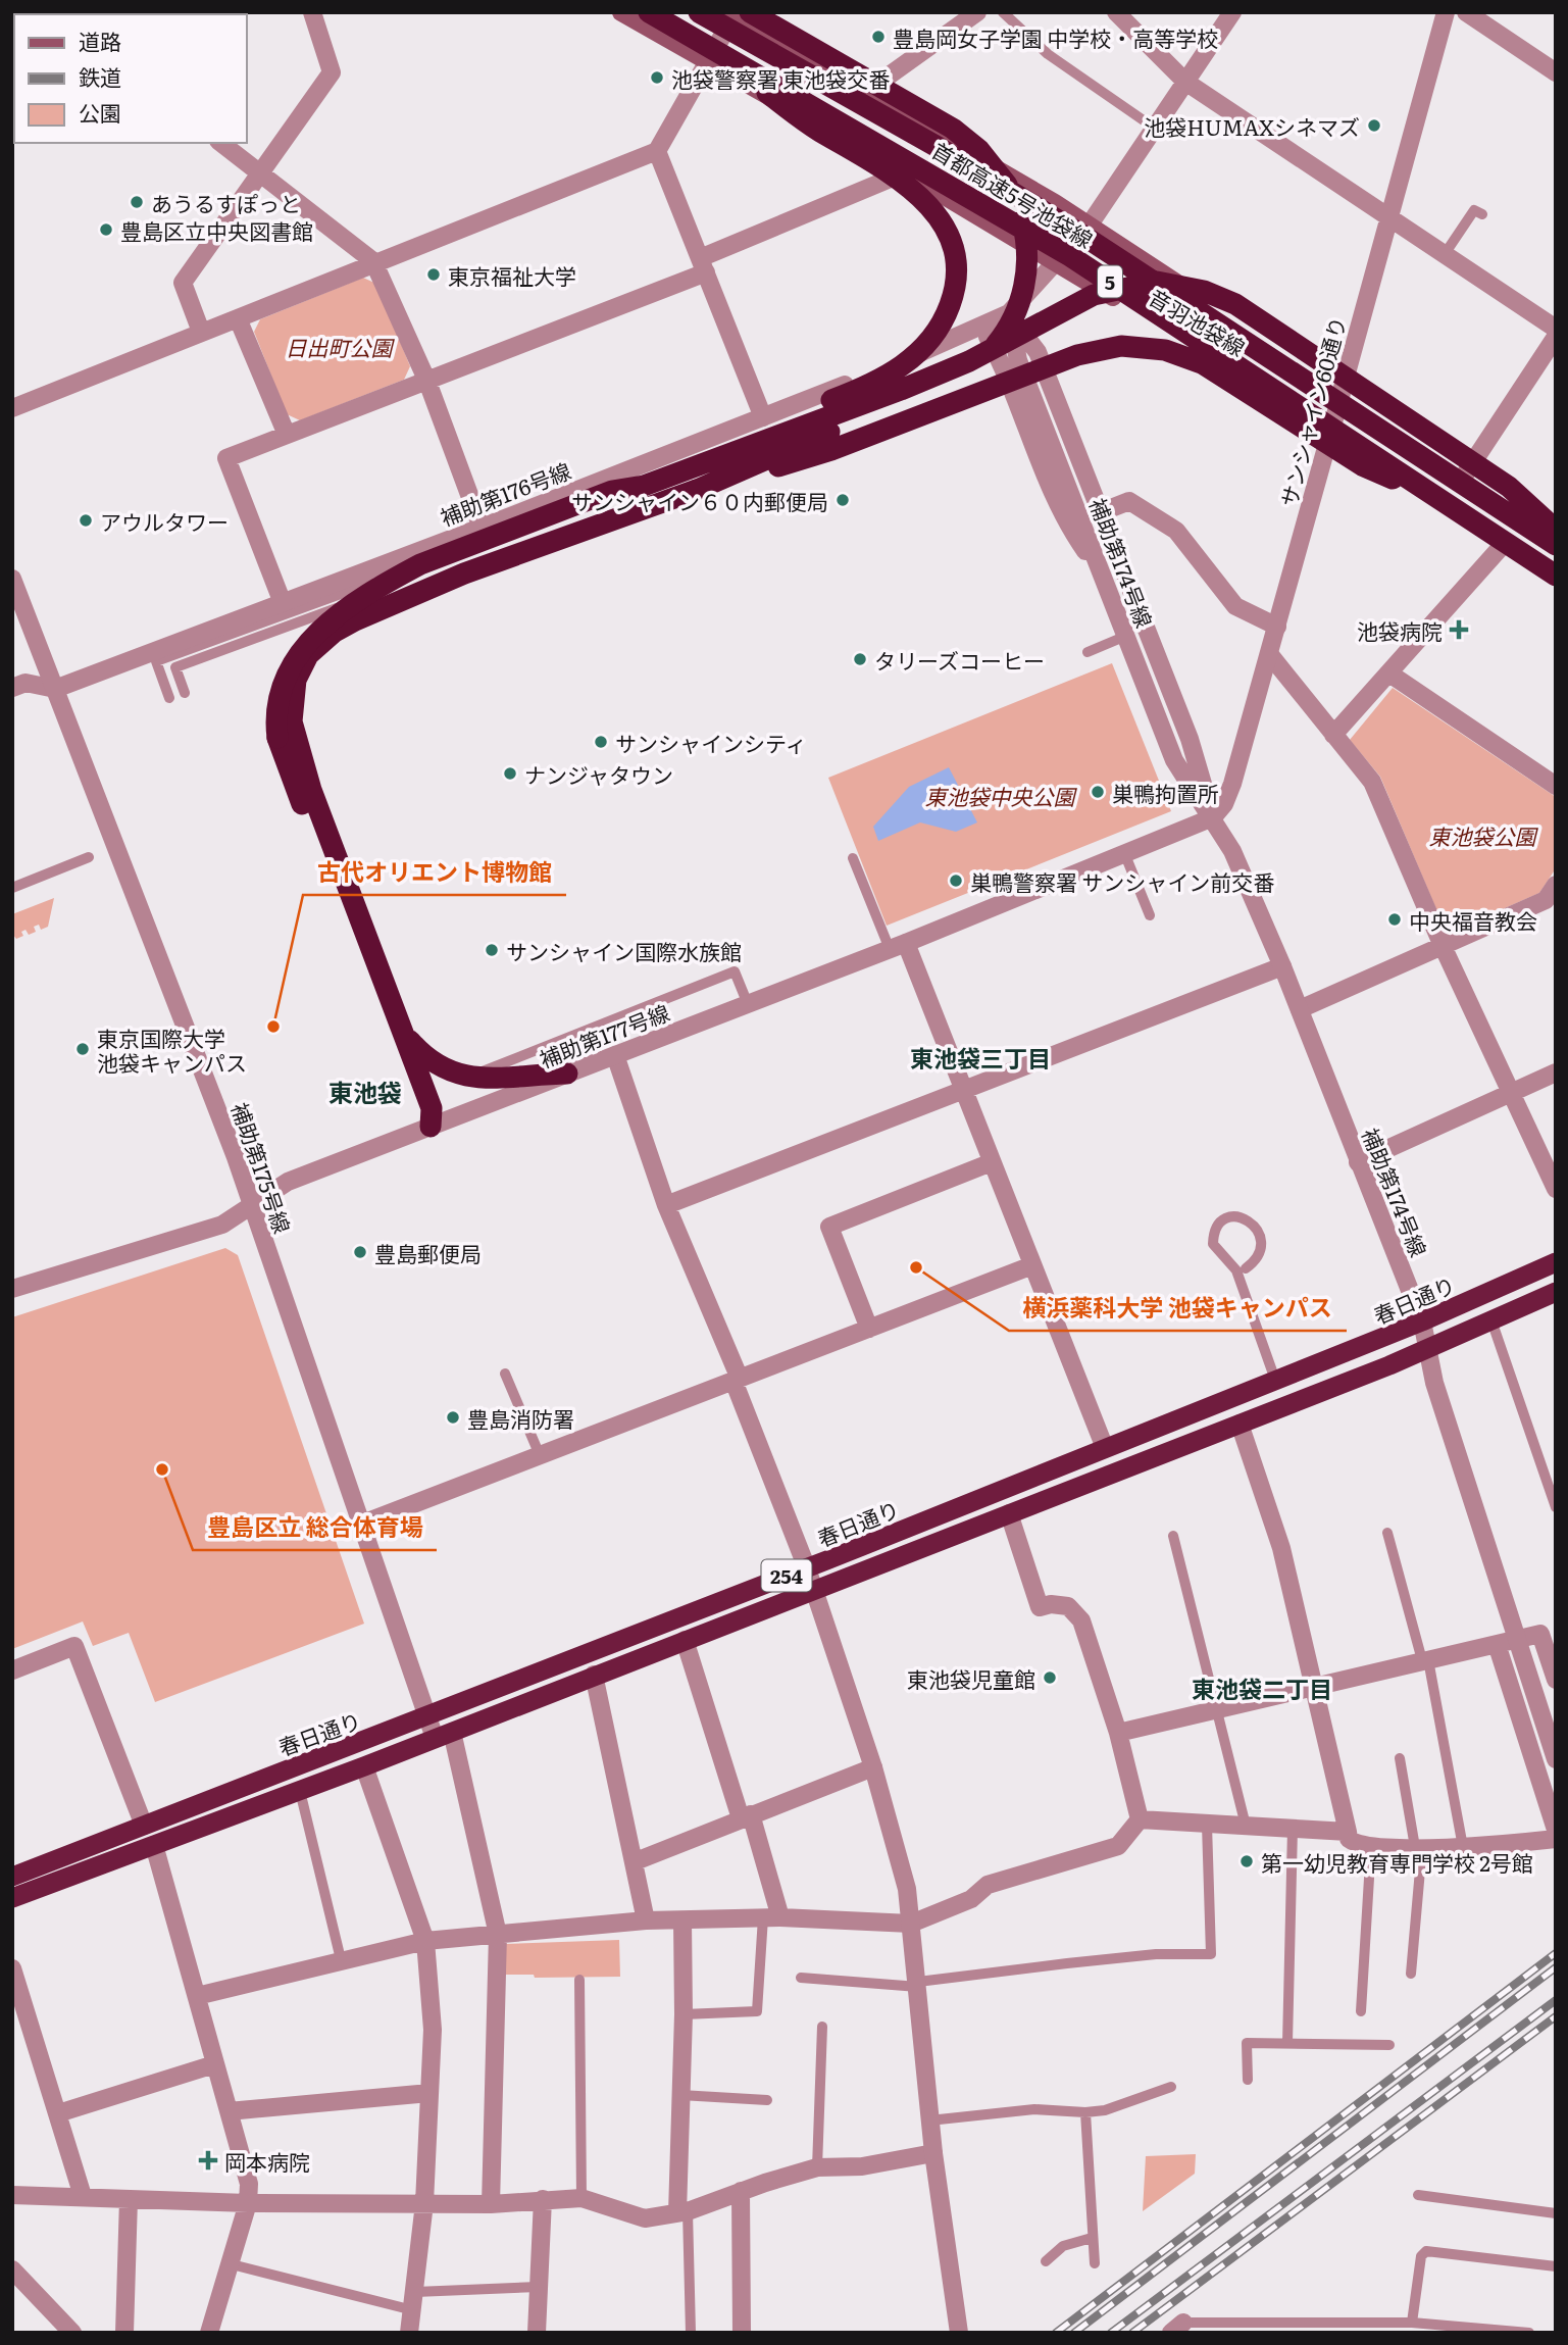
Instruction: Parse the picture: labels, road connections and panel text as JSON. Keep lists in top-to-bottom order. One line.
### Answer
{"streets":{"highway":["首都高速5号池袋線","5","春日通り","254"],"main road":["音羽池袋線"],"street":["サンシャイン60通り","補助第176号線","補助第174号線","補助第177号線","補助第175号線"]},"crossings":[["首都高速5号池袋線","音羽池袋線"],["音羽池袋線","サンシャイン60通り"],["サンシャイン60通り","補助第174号線"],["サンシャイン60通り","補助第177号線"],["補助第176号線","補助第174号線"],["補助第176号線","補助第175号線"],["補助第174号線","補助第177号線"],["補助第174号線","春日通り"],["補助第174号線","254"],["補助第177号線","補助第175号線"],["補助第175号線","春日通り"],["補助第175号線","254"]],"districts":["東池袋三丁目","東池袋","東池袋二丁目"],"parks":["日出町公園","東池袋中央公園","東池袋公園"],"places":{"other":["豊島岡女子学園 中学校・高等学校","池袋警察署 東池袋交番","池袋HUMAXシネマズ","あうるすぽっと","豊島区立中央図書館","東京福祉大学","サンシャイン６０内郵便局","アウルタワー","タリーズコーヒー","サンシャインシティ","ナンジャタウン","巣鴨拘置所","巣鴨警察署 サンシャイン前交番","中央福音教会","サンシャイン国際水族館","古代オリエント博物館","東京国際大学 池袋キャンパス","豊島郵便局","横浜薬科大学 池袋キャンパス","豊島消防署","豊島区立 総合体育場","東池袋児童館","第一幼児教育専門学校 2号館"],"health":["池袋病院","岡本病院"]},"legend":["道路","鉄道","公園"]}
